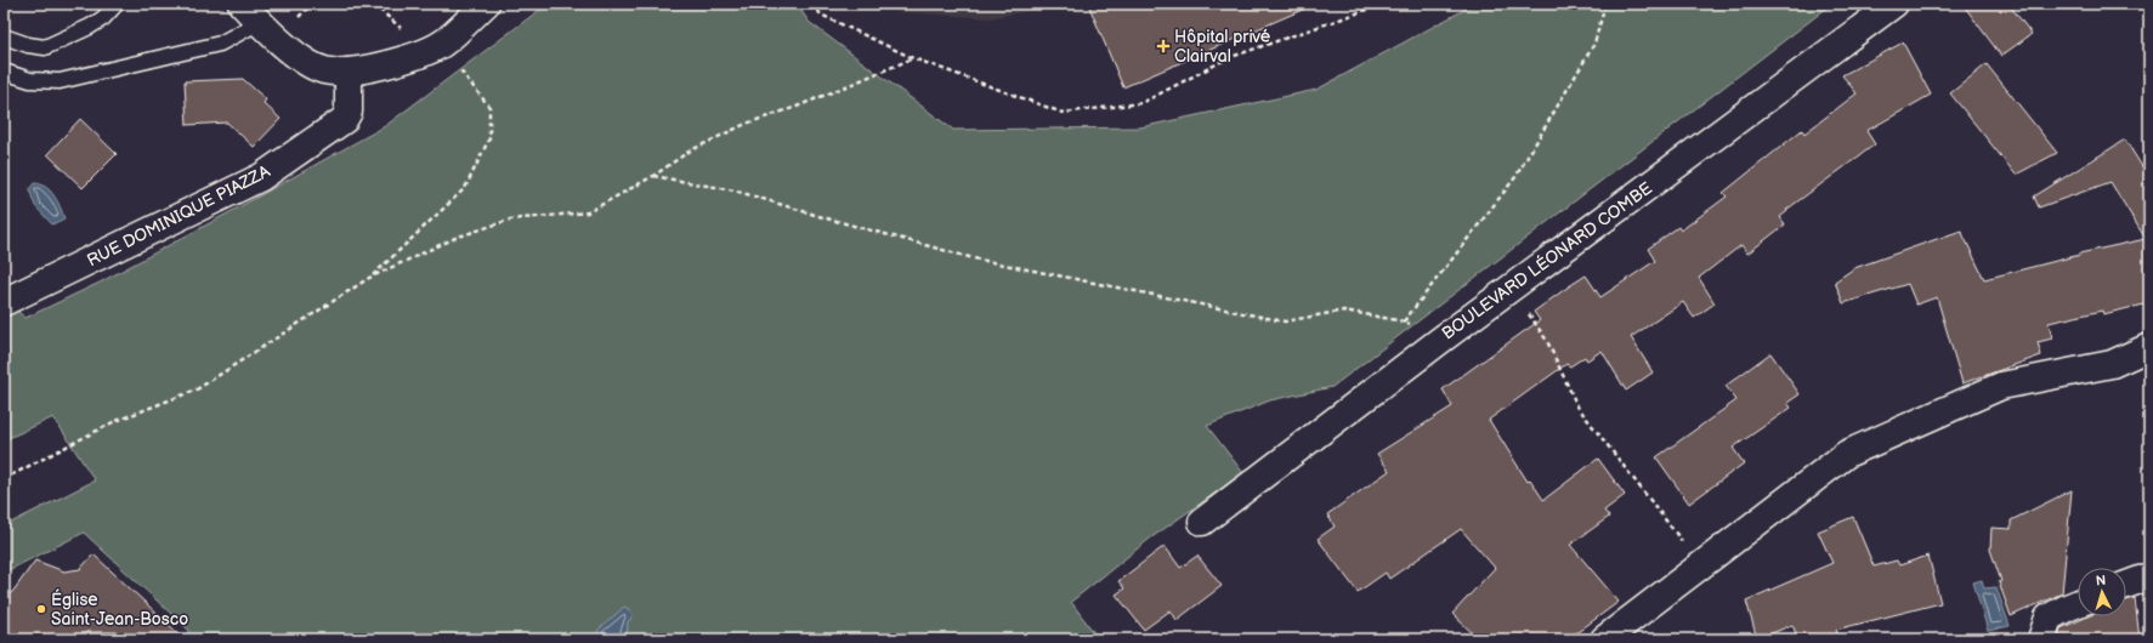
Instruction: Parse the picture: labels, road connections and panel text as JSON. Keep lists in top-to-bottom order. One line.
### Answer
{"streets":{"street":["RUE DOMINIQUE PIAZZA","BOULEVARD LÉONARD COMBE"]},"places":{"health":["Hôpital privé Clairval"],"other":["Église Saint-Jean-Bosco"]},"north":"top"}
